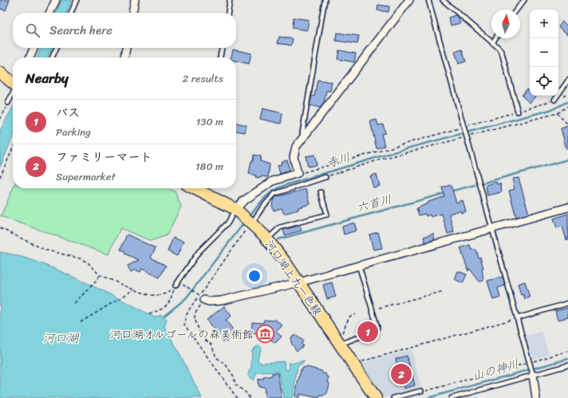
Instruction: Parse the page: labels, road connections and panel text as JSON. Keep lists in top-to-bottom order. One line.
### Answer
{"streets":{"main road":["河口湖上九一色線"]},"water":["寺川","六首川","河口湖","山の神川"],"places":{"museum":["河口湖オルゴールの森美術館"]},"north":"top","page":{"map_buttons":["+","−"],"search":"Search here","heading":["Nearby","2 results"],"list":[{"mark":"1","name":"バス","note":"Parking","value":"130 m"},{"mark":"2","name":"ファミリーマート","note":"Supermarket","value":"180 m"}],"pins":["1","2"]}}
